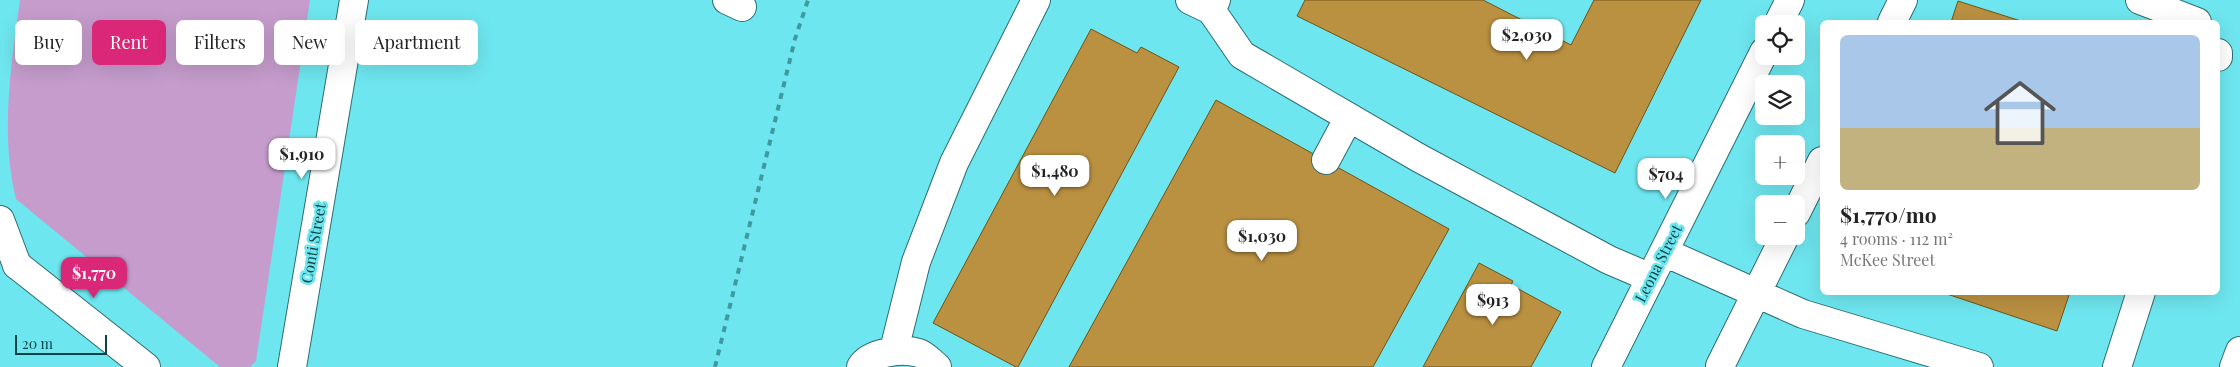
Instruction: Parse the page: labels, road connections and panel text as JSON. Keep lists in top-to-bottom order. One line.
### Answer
{"streets":{"street":["Conti Street","Leona Street"]},"scale_bar":"20 m","page":{"map_buttons":["+","−"],"price":["$2,030","$1,910","$1,480","$704","$1,030","$1,770","$913"],"chip":["Buy","Rent","Filters","New","Apartment"],"list":[{"name":"$1,770/mo","note":"4 rooms · 112 m² · McKee Street"}],"scale":"20 m"}}
